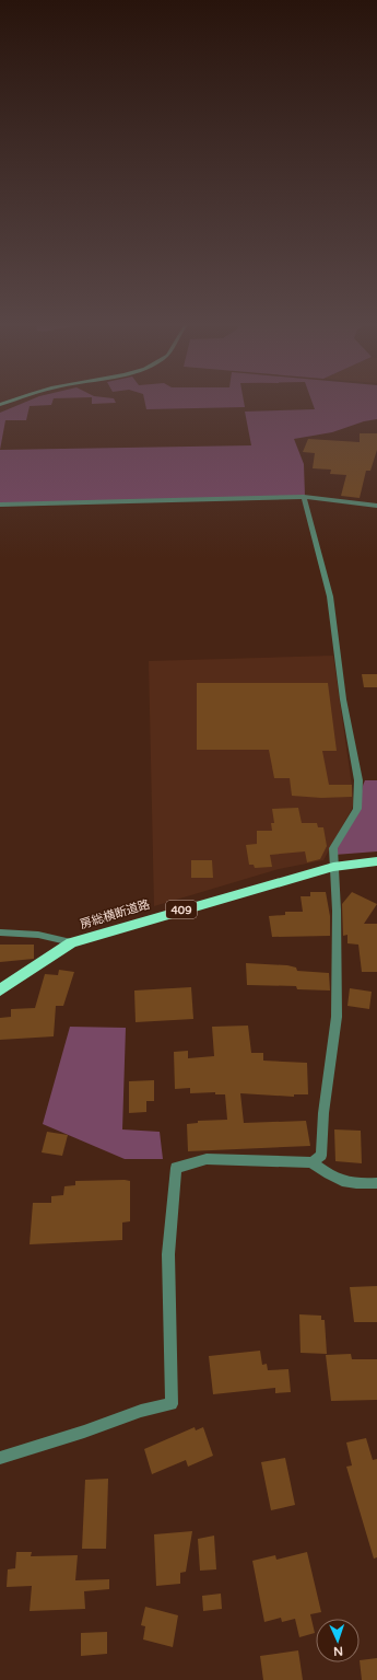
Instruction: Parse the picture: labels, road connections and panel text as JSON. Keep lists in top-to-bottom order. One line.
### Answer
{"streets":{"highway":["409","房総横断道路"]},"north":"bottom"}
